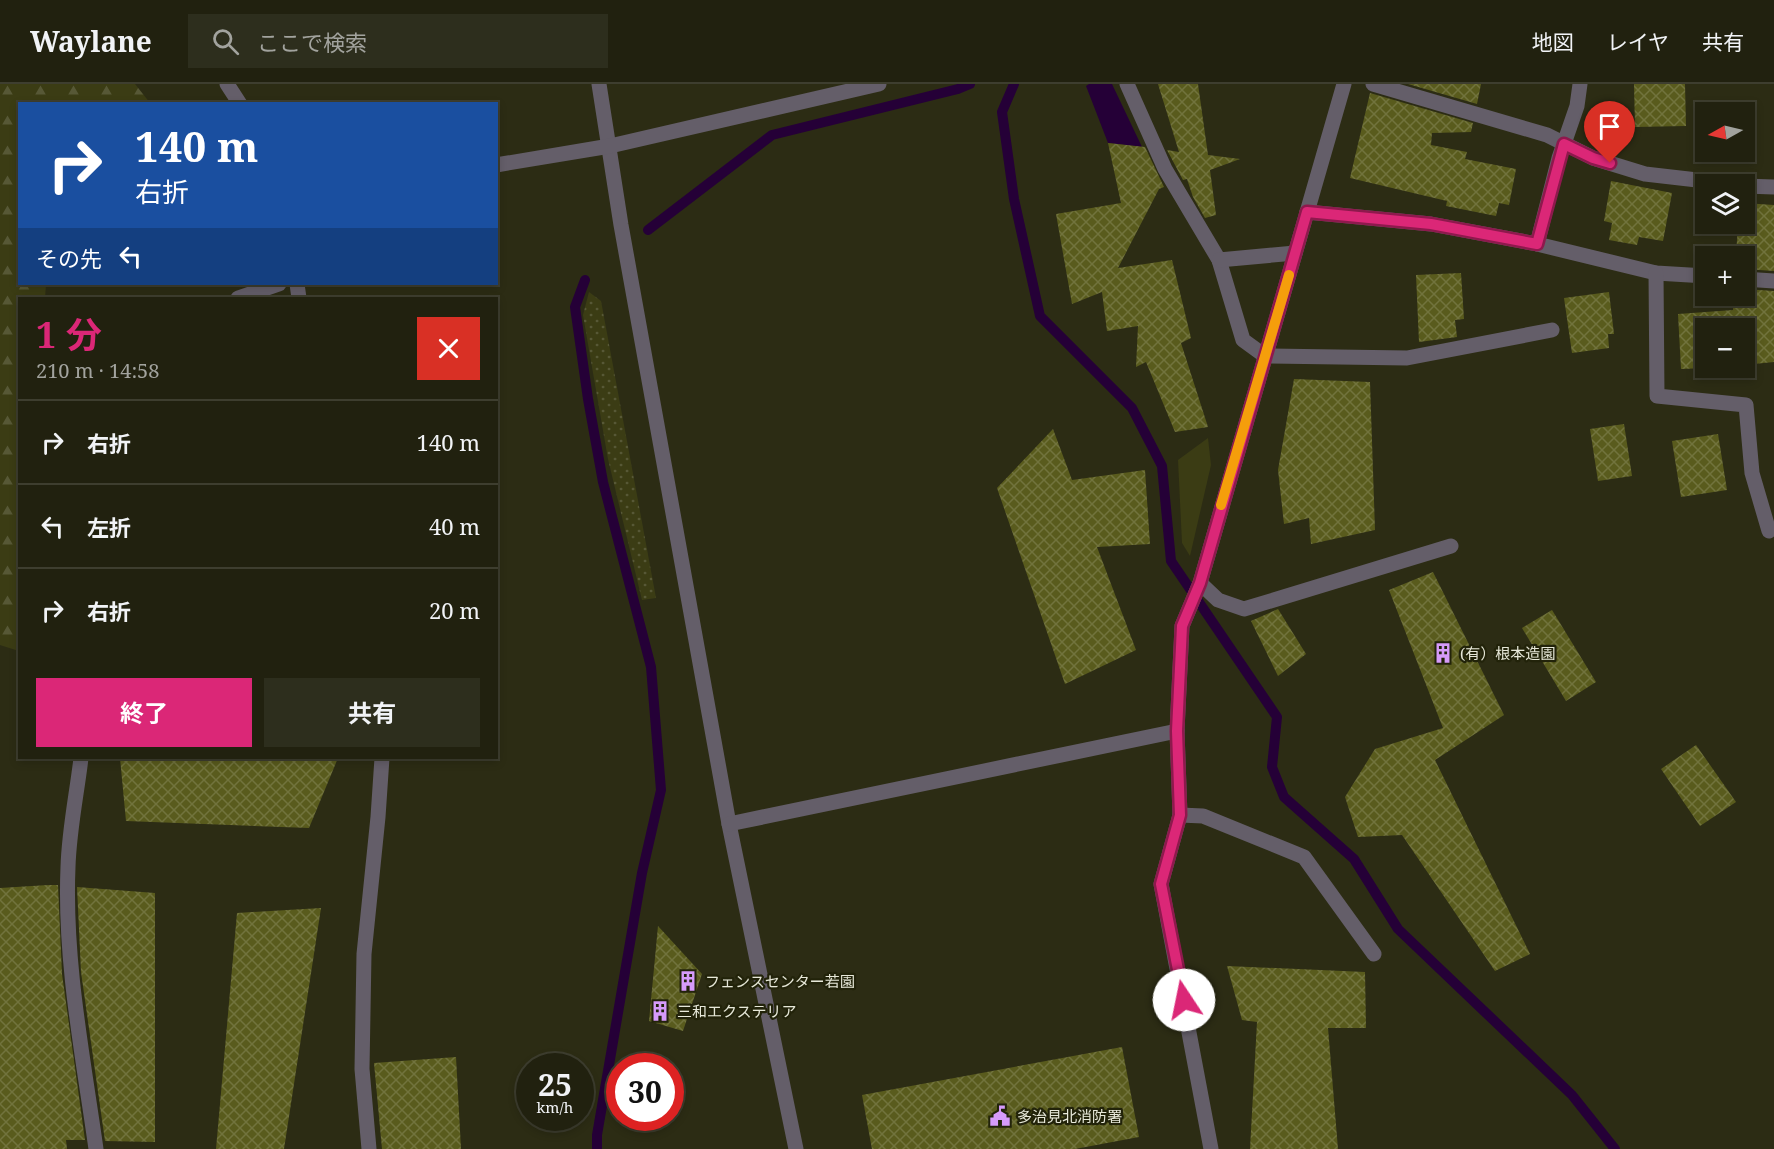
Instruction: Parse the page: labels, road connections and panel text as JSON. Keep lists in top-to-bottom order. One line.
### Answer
{"places":{"building":["(有）根本造園","フェンスセンター若園","三和エクステリア"],"public building":["多治見北消防署"]},"north":"left","page":{"header":"Waylane","search":"ここで検索","nav":["地図","レイヤ","共有"],"map_buttons":["+","−"],"turn":["140 m","右折"],"then":"その先","heading":["1 分","210 m · 14:58"],"list":[{"name":"右折","value":"140 m"},{"name":"左折","value":"40 m"},{"name":"右折","value":"20 m"}],"buttons":["終了","共有"],"speed":"25 km/h","limit":"30"}}
